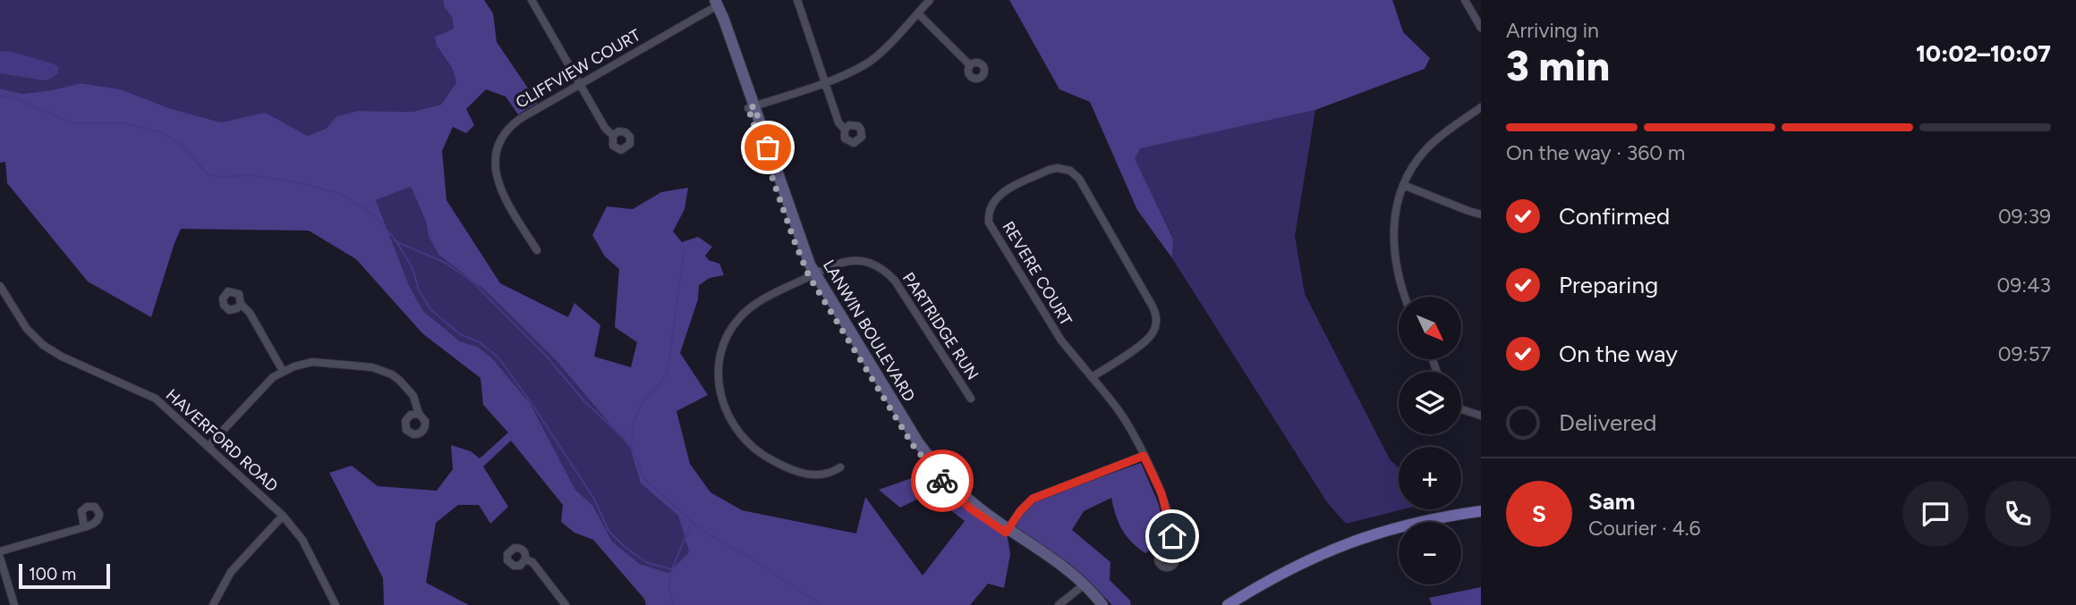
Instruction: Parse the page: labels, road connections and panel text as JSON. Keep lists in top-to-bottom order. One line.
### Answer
{"streets":{"street":["CLIFFVIEW COURT","REVERE COURT","PARTRIDGE RUN","LANWIN BOULEVARD","HAVERFORD ROAD"]},"crossings":[["CLIFFVIEW COURT","LANWIN BOULEVARD"],["PARTRIDGE RUN","LANWIN BOULEVARD"]],"scale_bar":"100 m","north":"bottom right","page":{"heading":["3 min","Arriving in","10:02–10:07"],"panel":["Sam","Courier · 4.6"],"bar":"On the way · 360 m","list":[["Confirmed","09:39"],["Preparing","09:43"],["On the way","09:57"],"Delivered"],"map_buttons":["+","−"],"round":"S","scale":"100 m"}}
